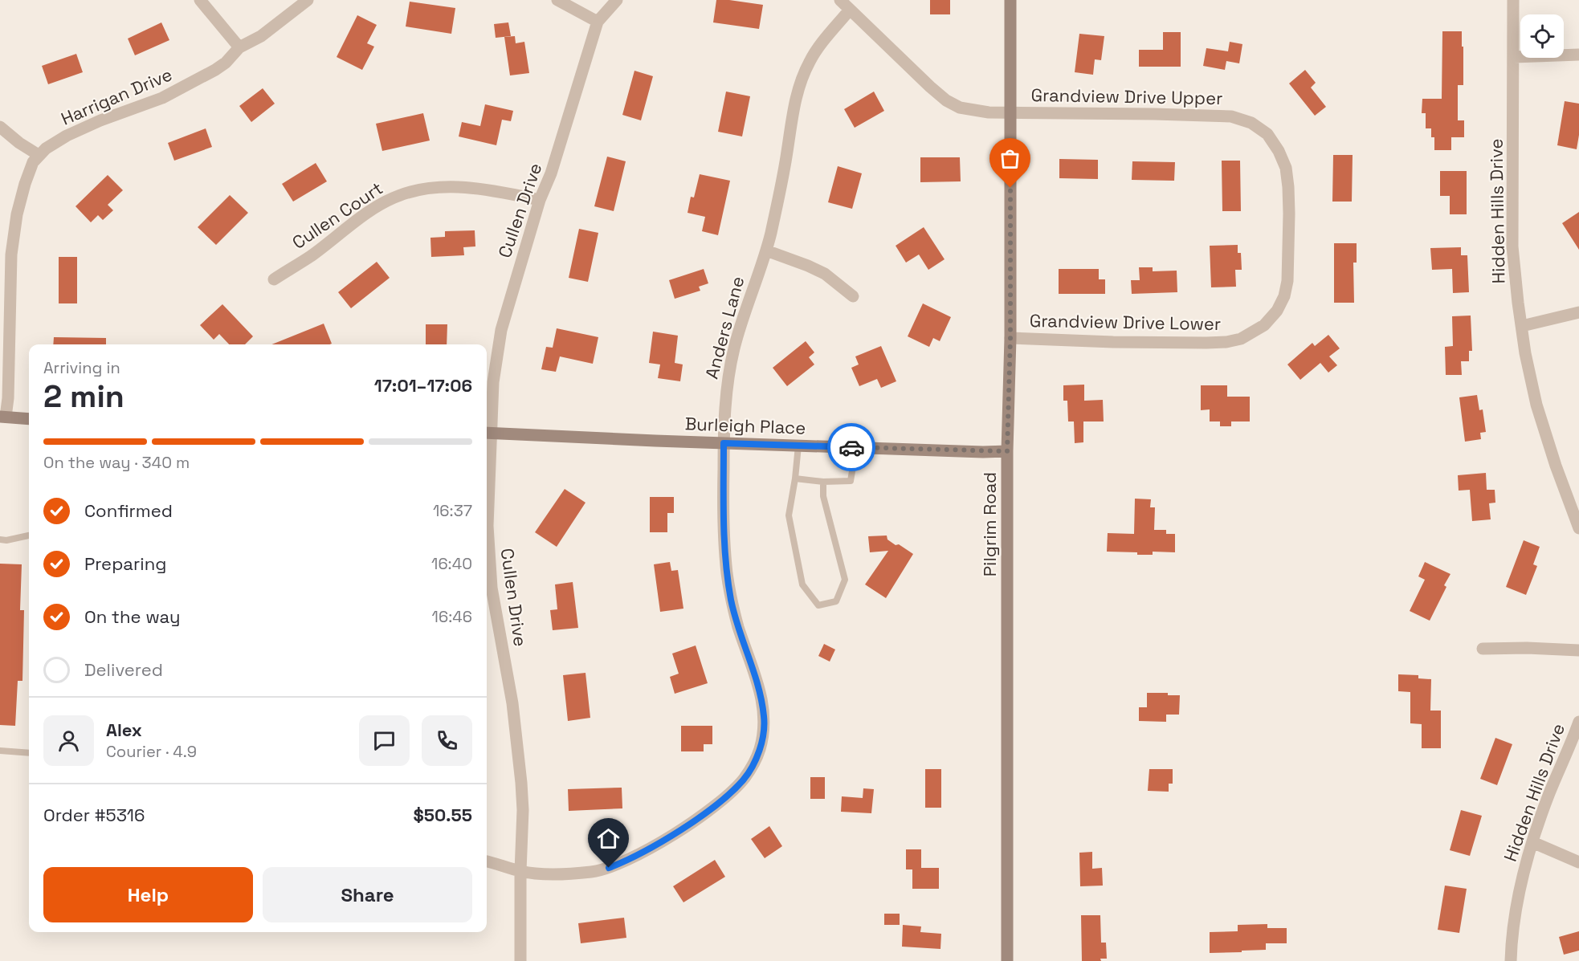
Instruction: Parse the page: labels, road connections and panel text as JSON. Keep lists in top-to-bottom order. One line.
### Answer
{"streets":{"main road":["Burleigh Place","Pilgrim Road"],"street":["Harrigan Drive","Grandview Drive Upper","Cullen Drive","Hidden Hills Drive","Cullen Court","Grandview Drive Lower","Anders Lane"]},"crossings":[["Grandview Drive Upper","Grandview Drive Lower"],["Grandview Drive Upper","Anders Lane"],["Grandview Drive Upper","Pilgrim Road"],["Cullen Drive","Cullen Court"],["Cullen Drive","Anders Lane"],["Cullen Drive","Burleigh Place"],["Grandview Drive Lower","Pilgrim Road"],["Anders Lane","Burleigh Place"],["Burleigh Place","Pilgrim Road"]],"page":{"heading":["2 min","Arriving in","17:01–17:06"],"panel":["Alex","Courier · 4.9","Order #5316","$50.55"],"bar":"On the way · 340 m","list":[["Confirmed","16:37"],["Preparing","16:40"],["On the way","16:46"],"Delivered"],"buttons":["Help","Share"]}}
